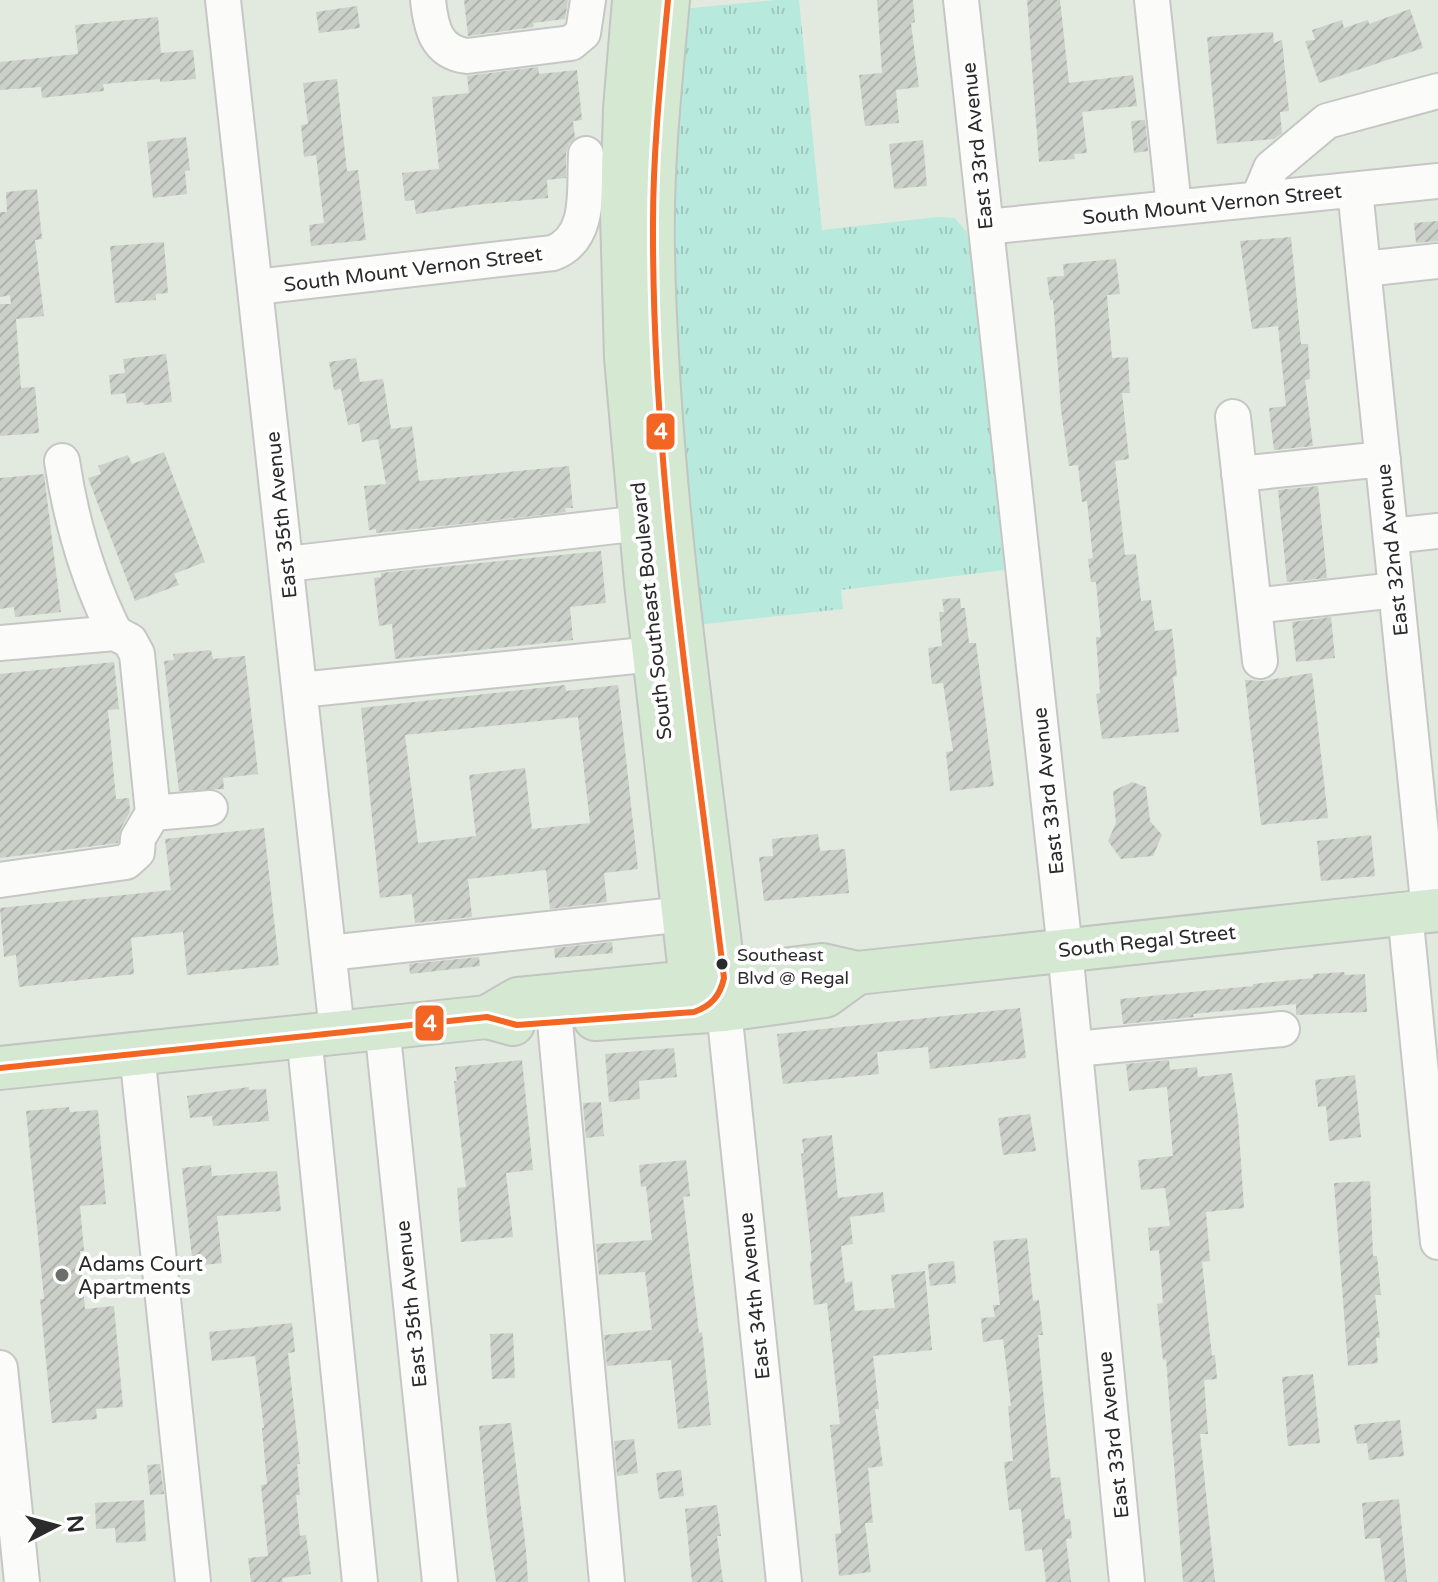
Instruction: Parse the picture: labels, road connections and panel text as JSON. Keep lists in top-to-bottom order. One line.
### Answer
{"streets":{"main road":["South Southeast Boulevard","South Regal Street"],"street":["East 33rd Avenue","South Mount Vernon Street","East 35th Avenue","East 32nd Avenue","East 34th Avenue"]},"crossings":[["East 33rd Avenue","South Mount Vernon Street"],["East 33rd Avenue","South Regal Street"],["South Mount Vernon Street","East 35th Avenue"],["South Mount Vernon Street","East 32nd Avenue"],["East 35th Avenue","South Regal Street"],["East 32nd Avenue","South Regal Street"],["South Southeast Boulevard","South Regal Street"],["South Southeast Boulevard","East 34th Avenue"],["South Regal Street","East 34th Avenue"]],"places":["Southeast Blvd @ Regal","Adams Court Apartments"],"lines":["transit line 4"],"north":"right"}
